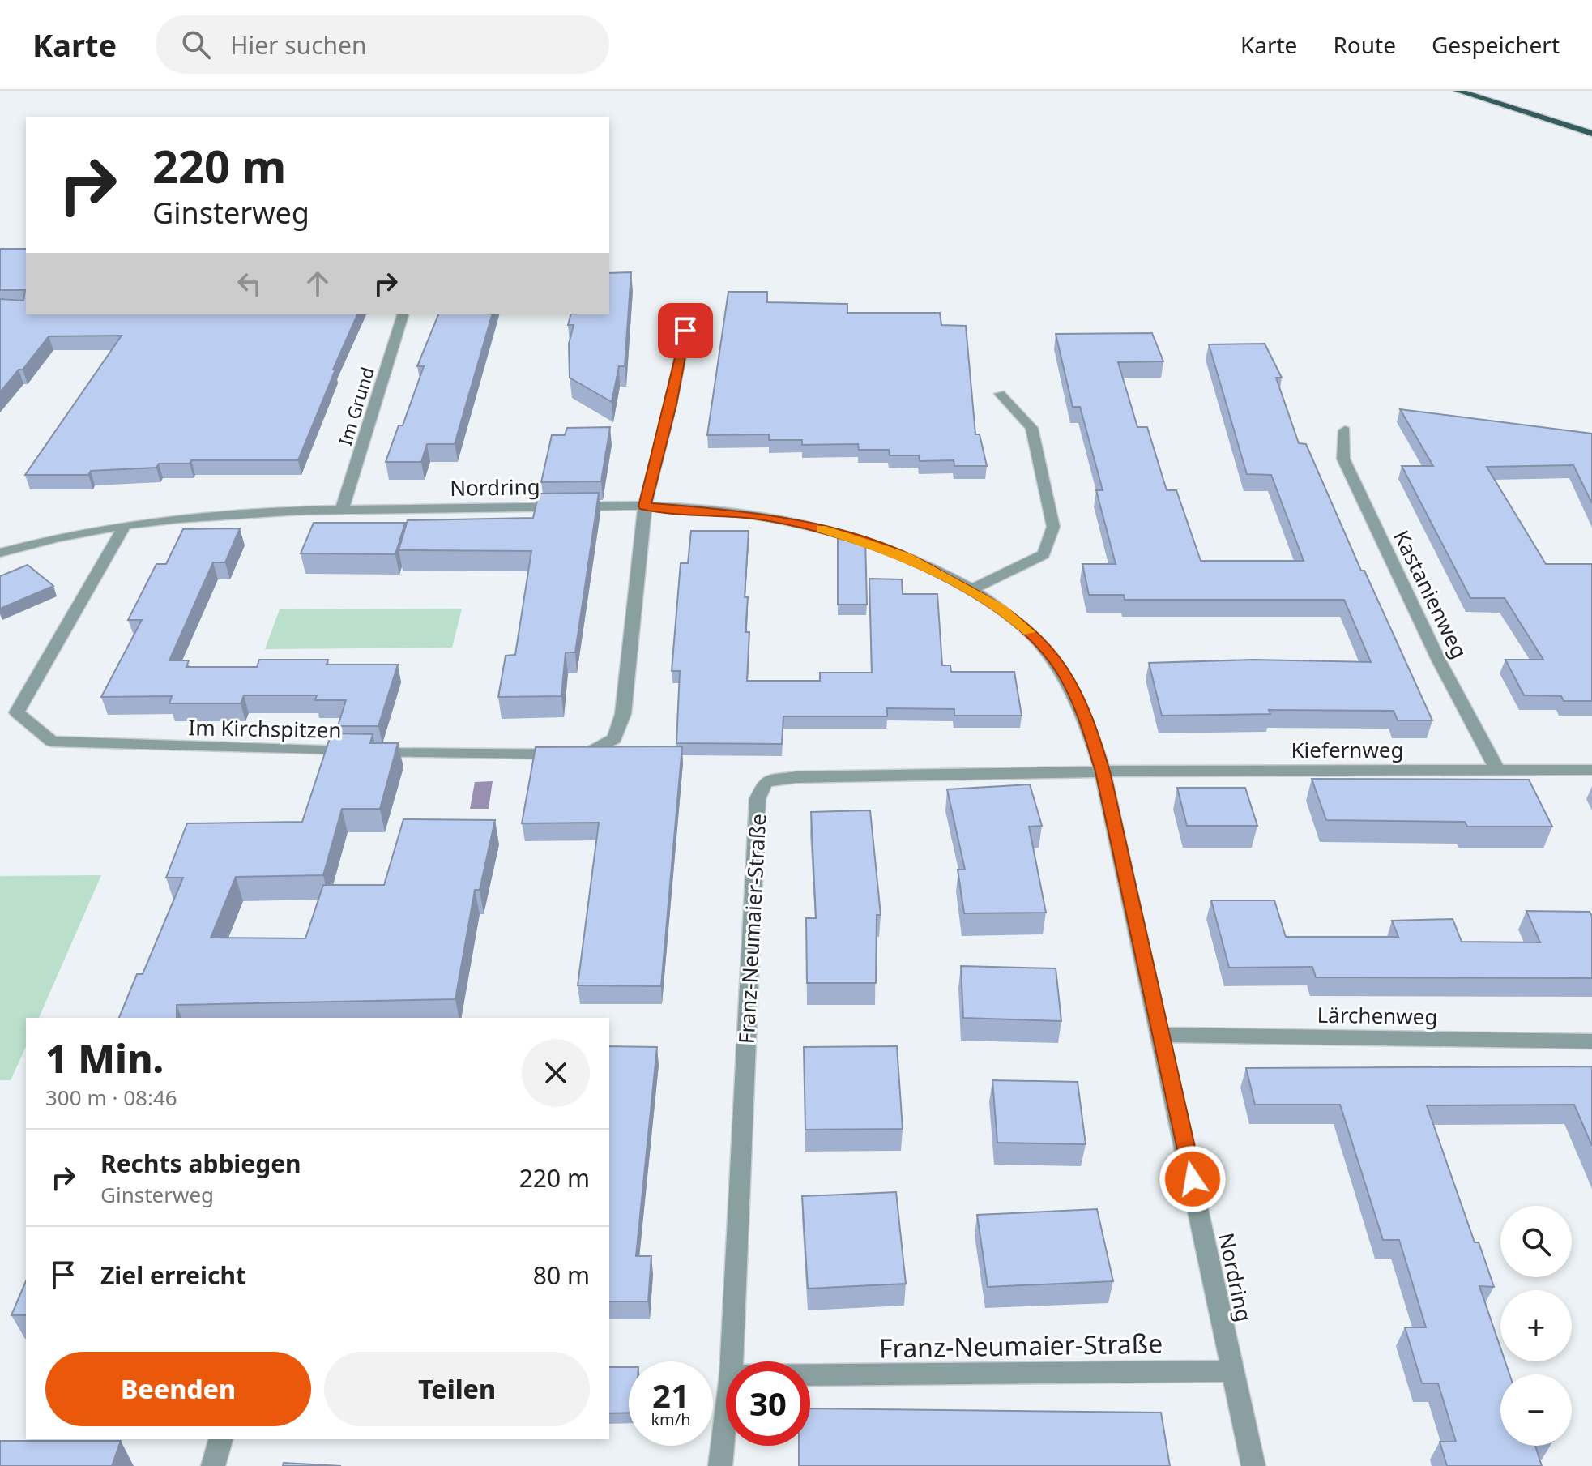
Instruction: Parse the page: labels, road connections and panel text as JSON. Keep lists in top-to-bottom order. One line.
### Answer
{"streets":{"street":["Im Grund","Nordring","Kastanienweg","Im Kirchspitzen","Kiefernweg","Franz-Neumaier-Straße","Lärchenweg"]},"crossings":[["Im Grund","Nordring"],["Nordring","Im Kirchspitzen"],["Nordring","Kiefernweg"],["Nordring","Franz-Neumaier-Straße"],["Nordring","Lärchenweg"],["Kastanienweg","Kiefernweg"],["Kiefernweg","Franz-Neumaier-Straße"]],"page":{"header":"Karte","search":"Hier suchen","nav":["Karte","Route","Gespeichert"],"turn":["220 m","Ginsterweg"],"heading":["1 Min.","300 m · 08:46"],"list":[{"name":"Rechts abbiegen","note":"Ginsterweg","value":"220 m"},{"name":"Ziel erreicht","value":"80 m"}],"map_buttons":["+","−"],"buttons":["Beenden","Teilen"],"speed":"21 km/h","limit":"30"}}
